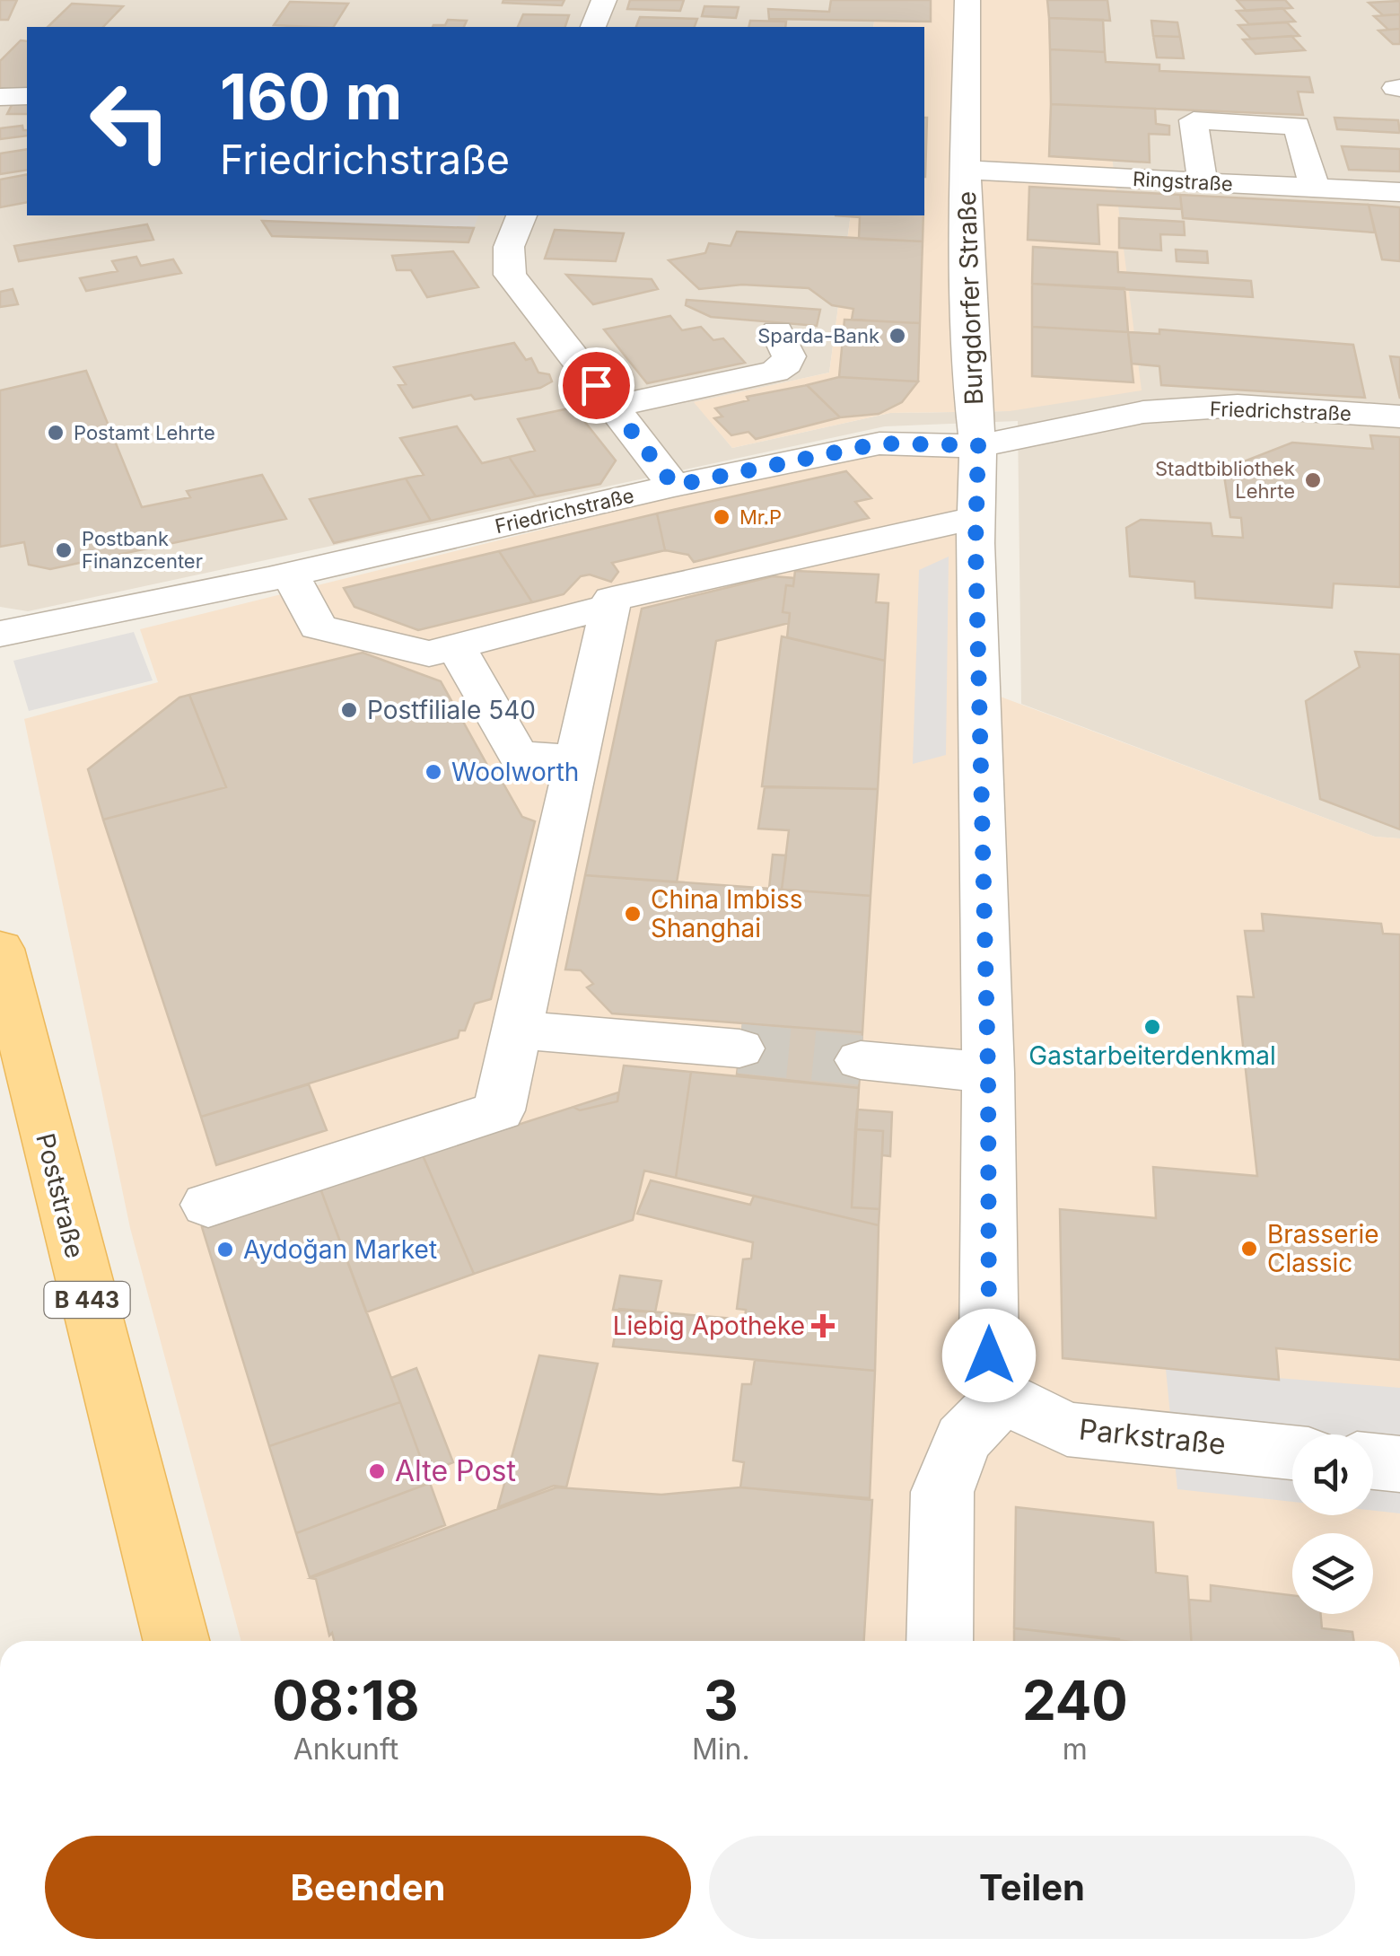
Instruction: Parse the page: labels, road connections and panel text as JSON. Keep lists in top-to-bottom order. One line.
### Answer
{"streets":{"main road":["Poststraße","B 443"],"street":["Ringstraße","Burgdorfer Straße","Friedrichstraße","Parkstraße"]},"crossings":[["Ringstraße","Burgdorfer Straße"],["Burgdorfer Straße","Friedrichstraße"],["Burgdorfer Straße","Parkstraße"]],"places":{"other":["Sparda-Bank","Postamt Lehrte","Stadtbibliothek Lehrte","Mr.P","Postbank Finanzcenter","Postfiliale 540","Woolworth","China Imbiss Shanghai","Gastarbeiterdenkmal","Brasserie Classic","Aydoğan Market","Alte Post"],"health":["Liebig Apotheke"]},"page":{"turn":["160 m","Friedrichstraße"],"eta":["08:18","Ankunft","3","Min.","240","m"],"buttons":["Beenden","Teilen"]}}
